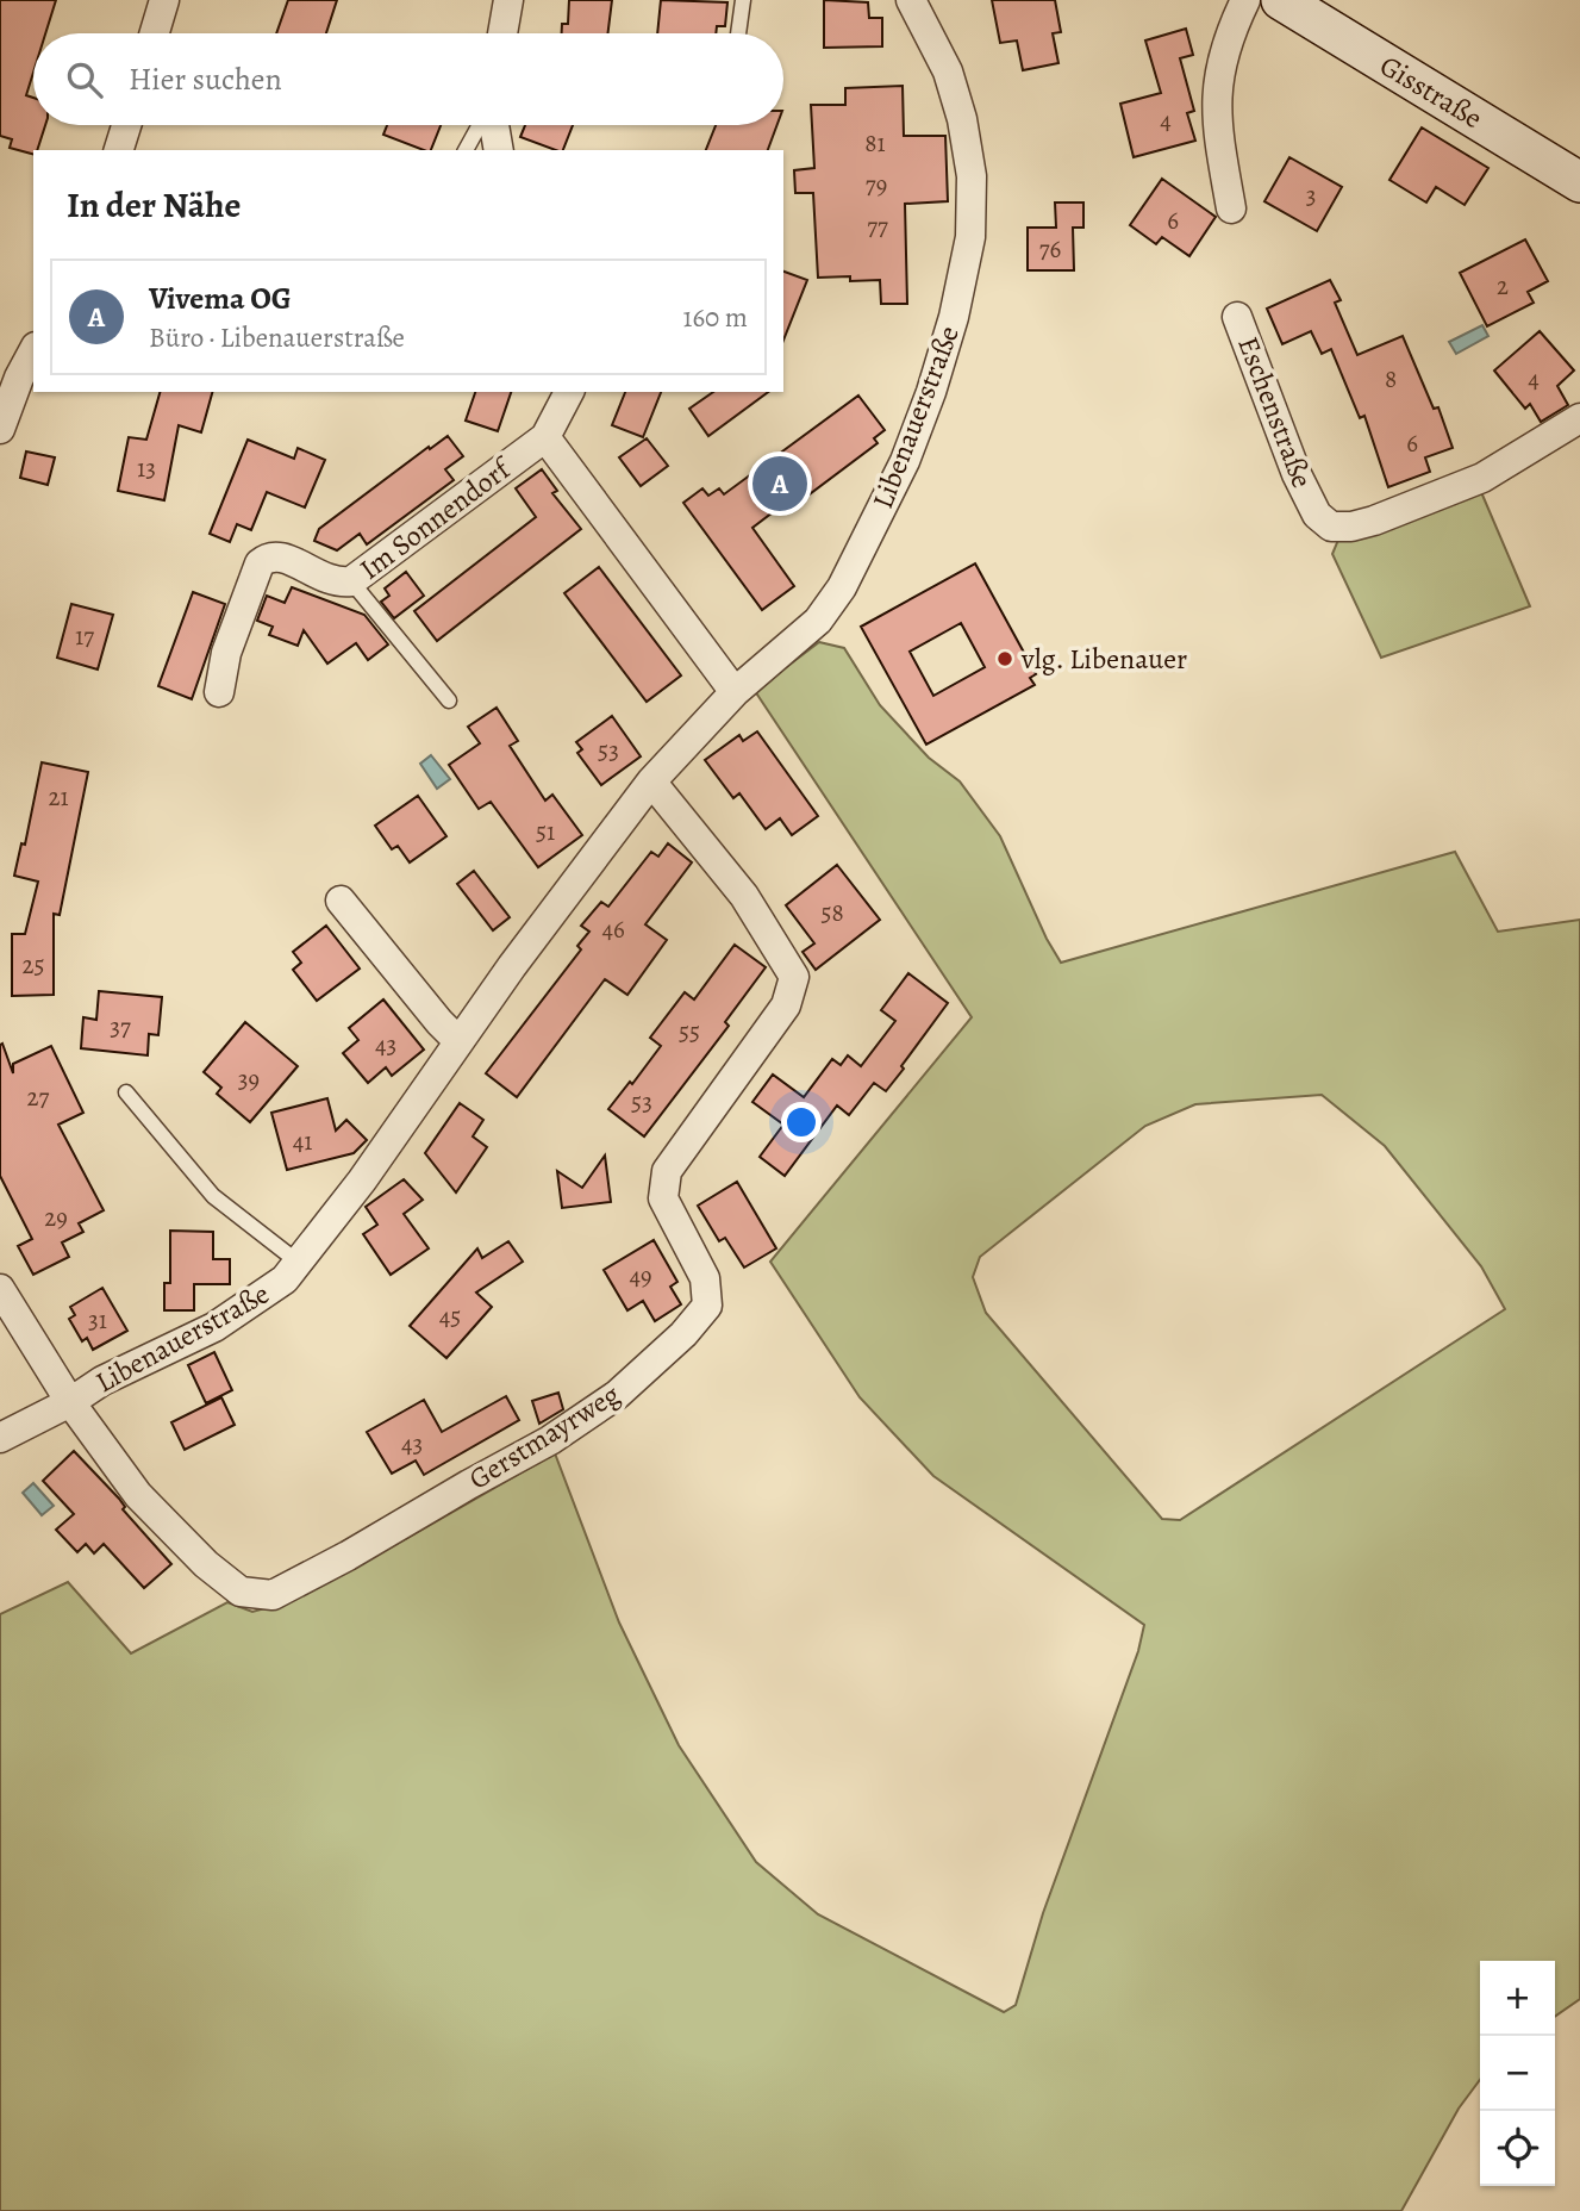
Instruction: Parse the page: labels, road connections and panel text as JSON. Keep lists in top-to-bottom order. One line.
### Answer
{"streets":{"street":["Gisstraße","Eschenstraße","Libenauerstraße","Im Sonnendorf","Gerstmayrweg"]},"crossings":[["Libenauerstraße","Gerstmayrweg"]],"places":["vlg. Libenauer"],"house_numbers":["4","81","79","3","6","77","76","2","8","4","6","13","17","53","21","51","58","46","25","37","55","43","39","27","53","41","29","49","45","31","43"],"page":{"search":"Hier suchen","heading":"In der Nähe","list":[{"mark":"A","name":"Vivema OG","note":"Büro · Libenauerstraße","value":"160 m"}],"pins":"A","map_buttons":["+","−"]}}
